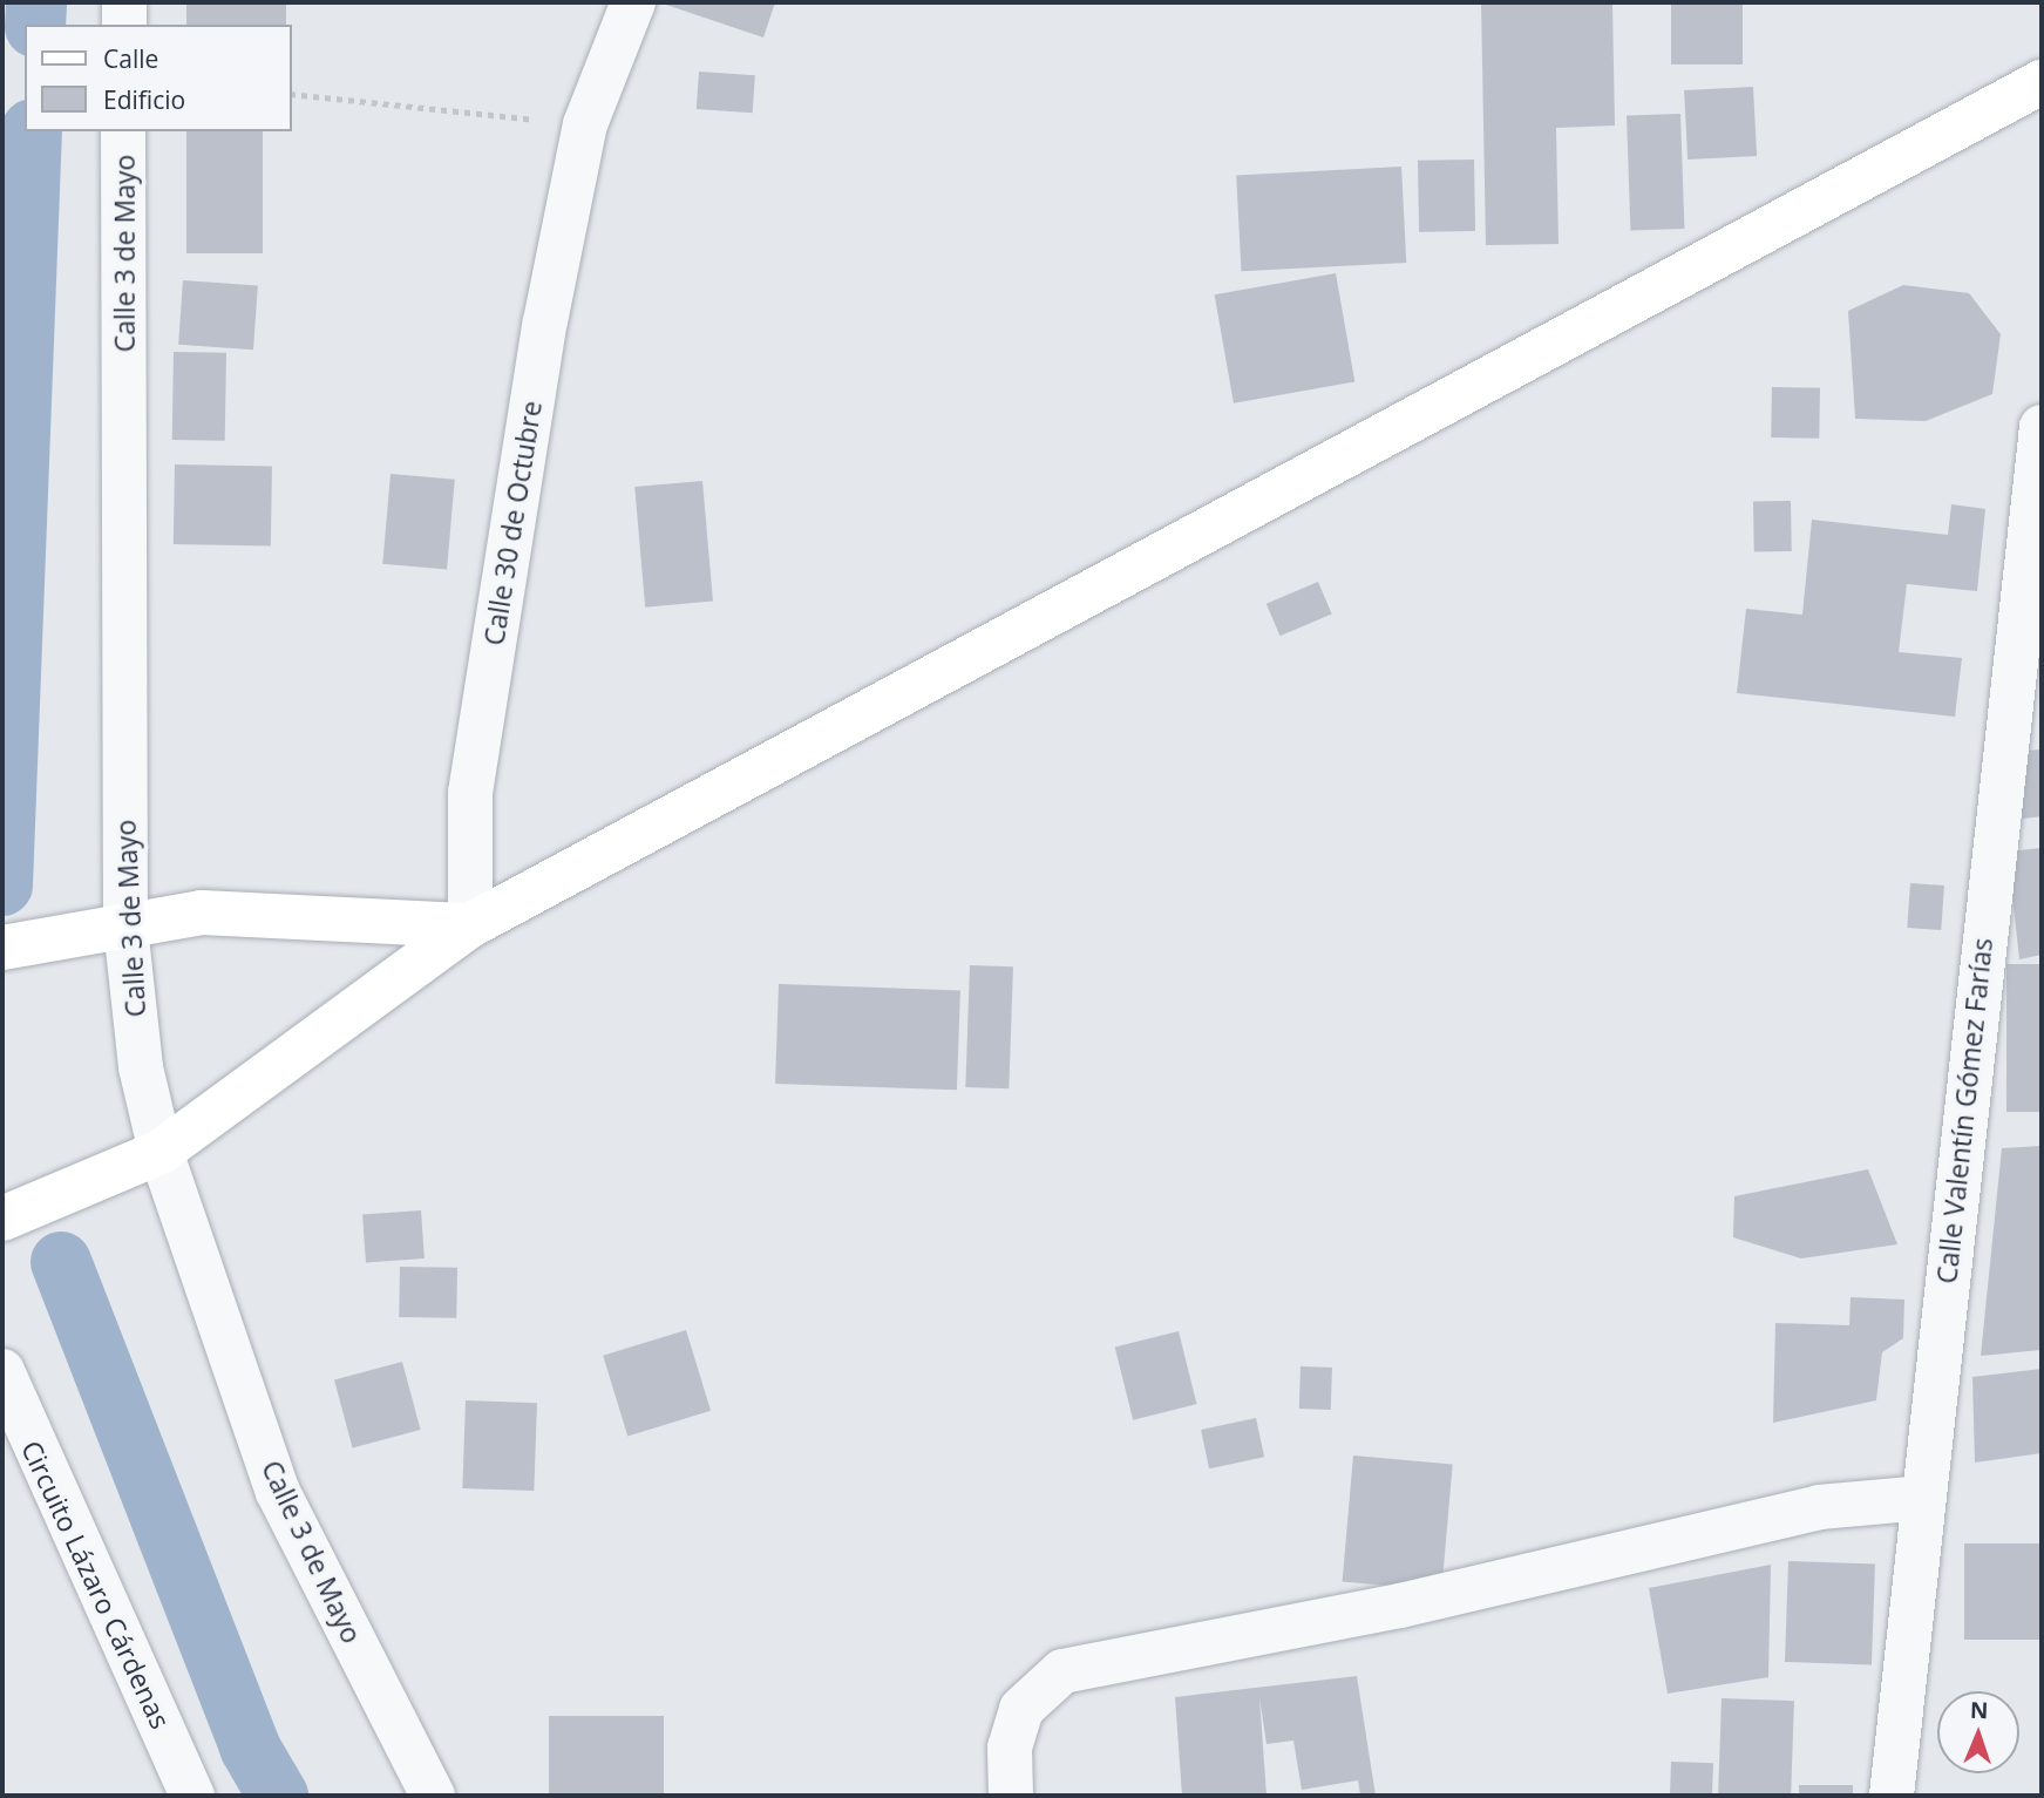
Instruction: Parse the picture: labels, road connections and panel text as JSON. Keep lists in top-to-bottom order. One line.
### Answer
{"streets":{"street":["Calle 3 de Mayo","Calle 30 de Octubre","Calle Valentín Gómez Farías","Circuito Lázaro Cárdenas"]},"legend":["Calle","Edificio"],"north":"top"}
